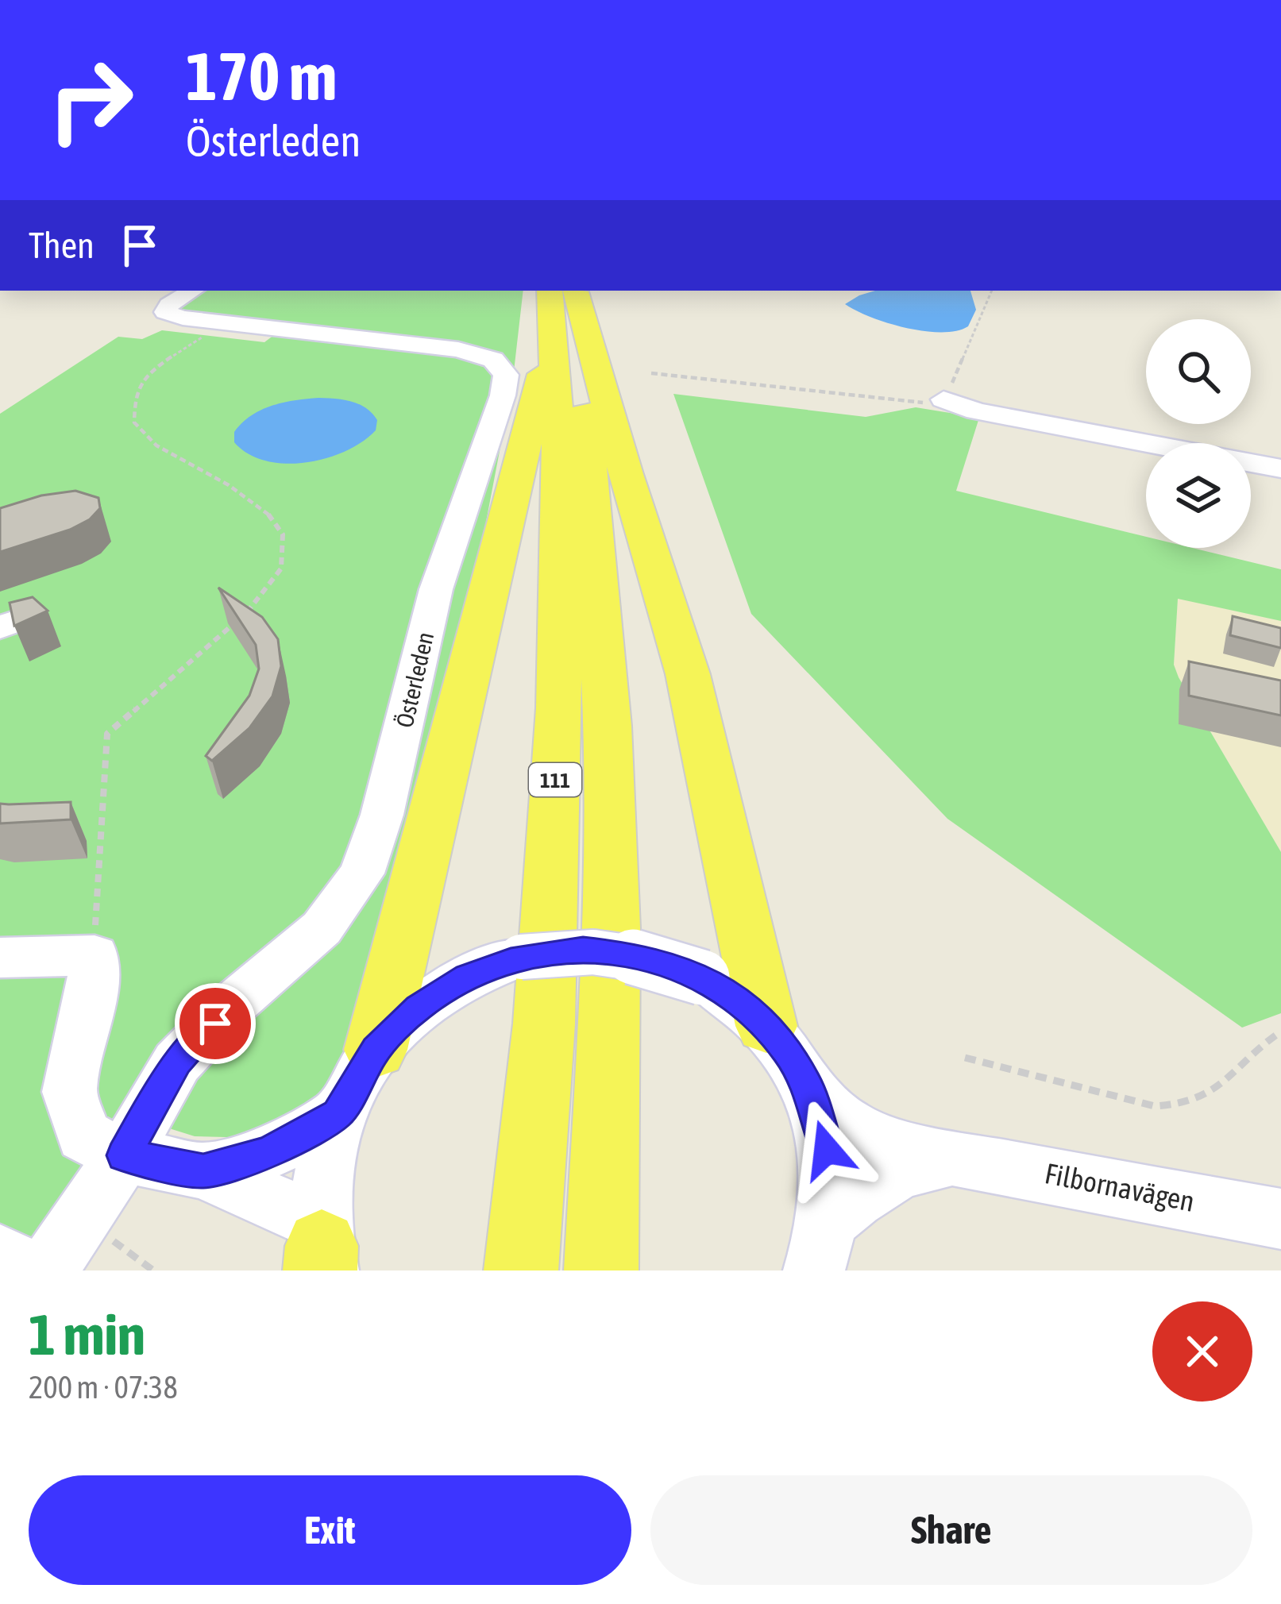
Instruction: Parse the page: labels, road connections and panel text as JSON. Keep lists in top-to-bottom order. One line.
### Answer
{"streets":{"main road":["111"],"street":["Österleden","Filbornavägen"]},"page":{"turn":["170 m","Österleden"],"then":"Then","heading":["1 min","200 m · 07:38"],"buttons":["Exit","Share"]}}
